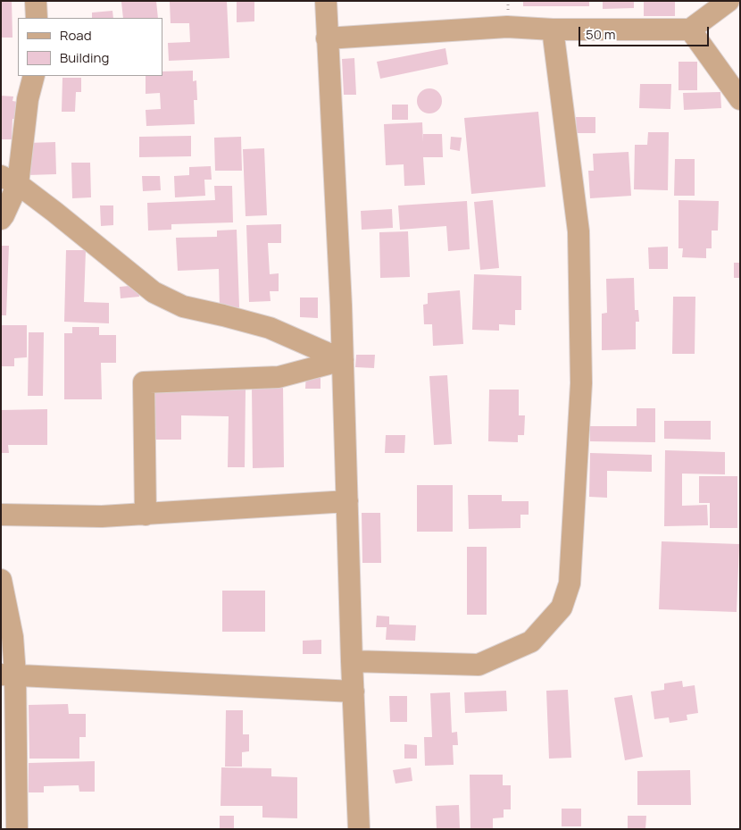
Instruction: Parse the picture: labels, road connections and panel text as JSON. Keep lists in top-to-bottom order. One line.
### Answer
{"legend":["Road","Building"],"scale_bar":"50 m"}
